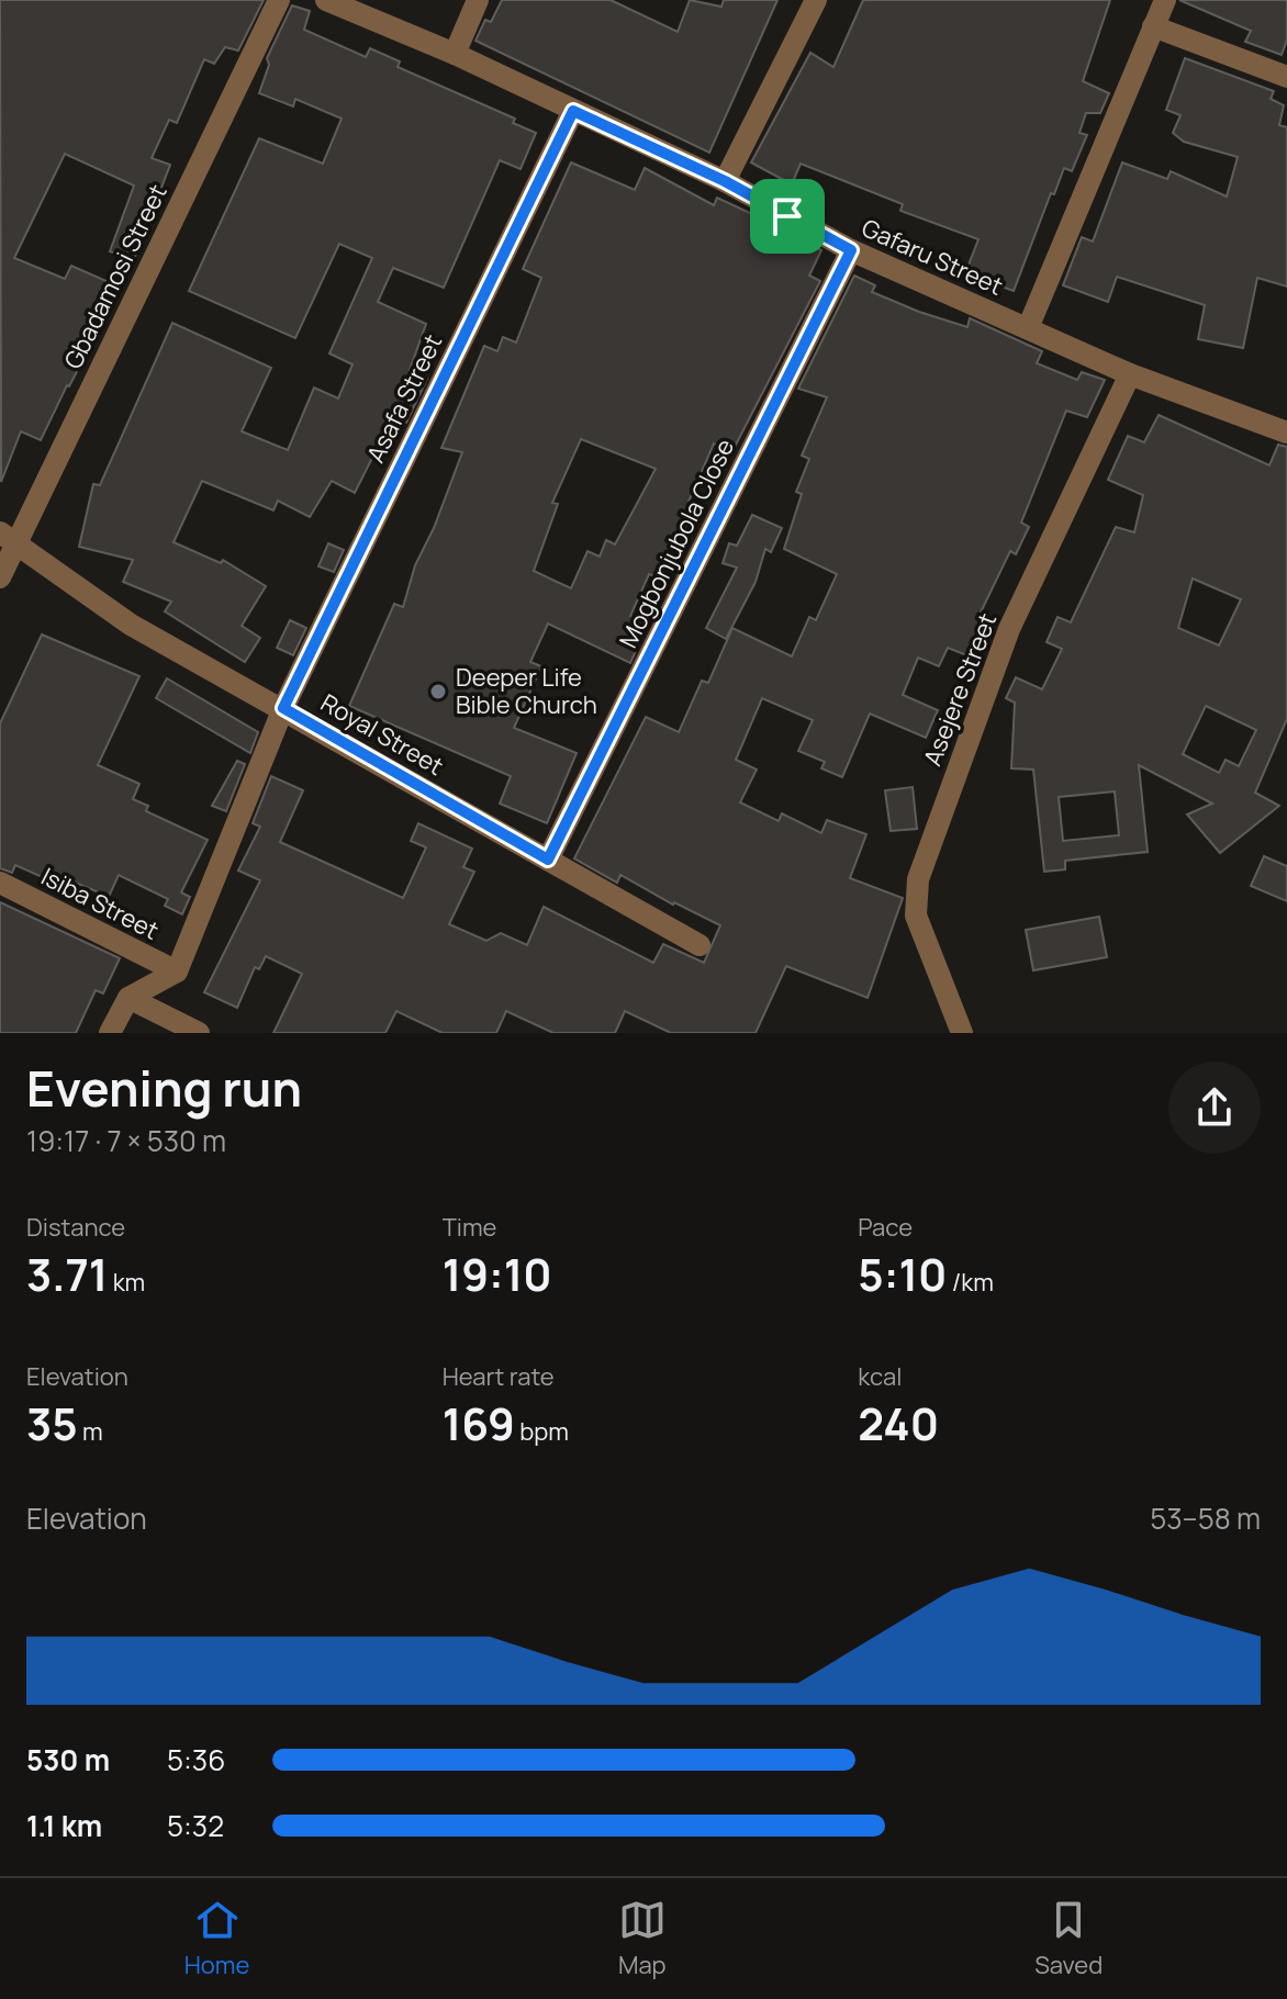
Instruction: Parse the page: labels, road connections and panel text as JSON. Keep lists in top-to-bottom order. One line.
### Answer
{"streets":{"street":["Gafaru Street","Gbadamosi Street","Asafa Street","Mogbonjubola Close","Asejere Street","Royal Street","Isiba Street"]},"crossings":[["Gafaru Street","Asafa Street"],["Gafaru Street","Mogbonjubola Close"],["Gafaru Street","Asejere Street"],["Gbadamosi Street","Royal Street"],["Asafa Street","Royal Street"],["Asafa Street","Isiba Street"],["Mogbonjubola Close","Royal Street"]],"places":["Deeper Life Bible Church"],"page":{"heading":["Evening run","19:17 · 7 × 530 m"],"stats":[["Distance","3.71 km"],["Time","19:10"],["Pace","5:10 /km"],["Elevation","35 m"],["Heart rate","169 bpm"],["kcal","240"]],"chart":["Elevation","53–58 m"],"list":[{"name":"530 m","note":"5:36"},{"name":"1.1 km","note":"5:32"}],"tabs":["Home","Map","Saved"]}}
